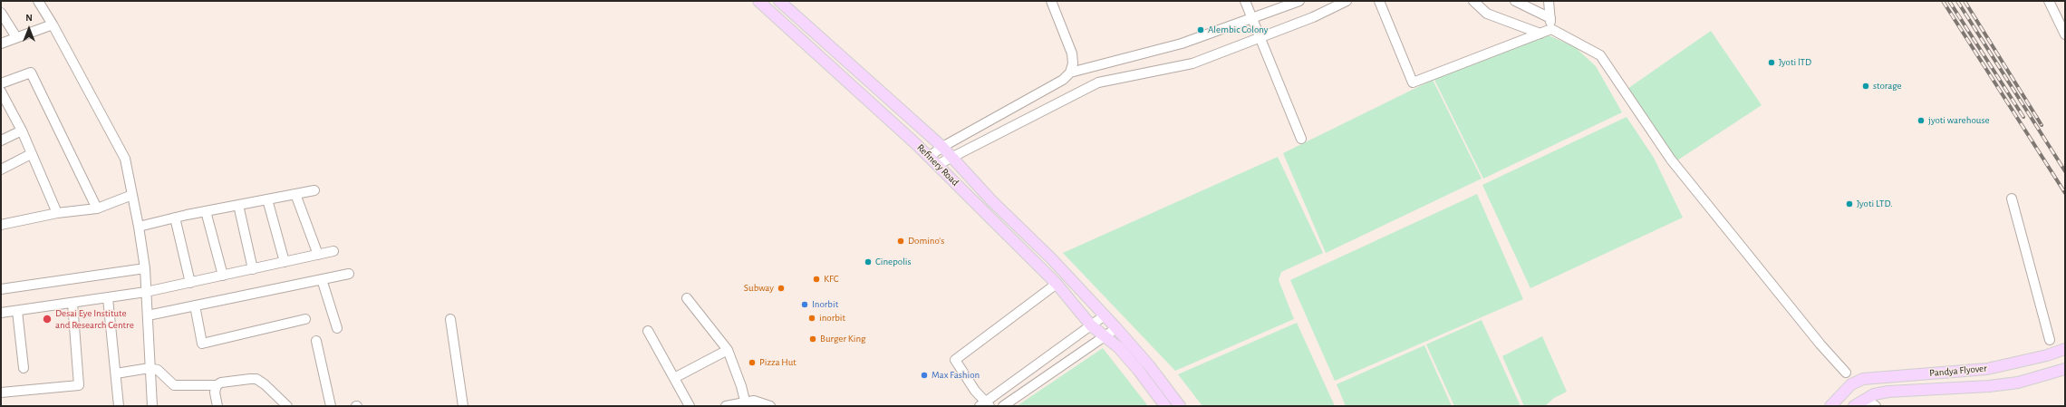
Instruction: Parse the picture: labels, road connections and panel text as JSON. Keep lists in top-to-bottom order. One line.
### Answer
{"streets":{"main road":["Refinery Road","Pandya Flyover"]},"places":["Alembic Colony","Jyoti lTD","storage","jyoti warehouse","Jyoti LTD.","Domino's","Cinepolis","KFC","Subway","Inorbit","inorbit","Desai Eye Institute and Research Centre","Burger King","Pizza Hut","Max Fashion"],"north":"top"}
